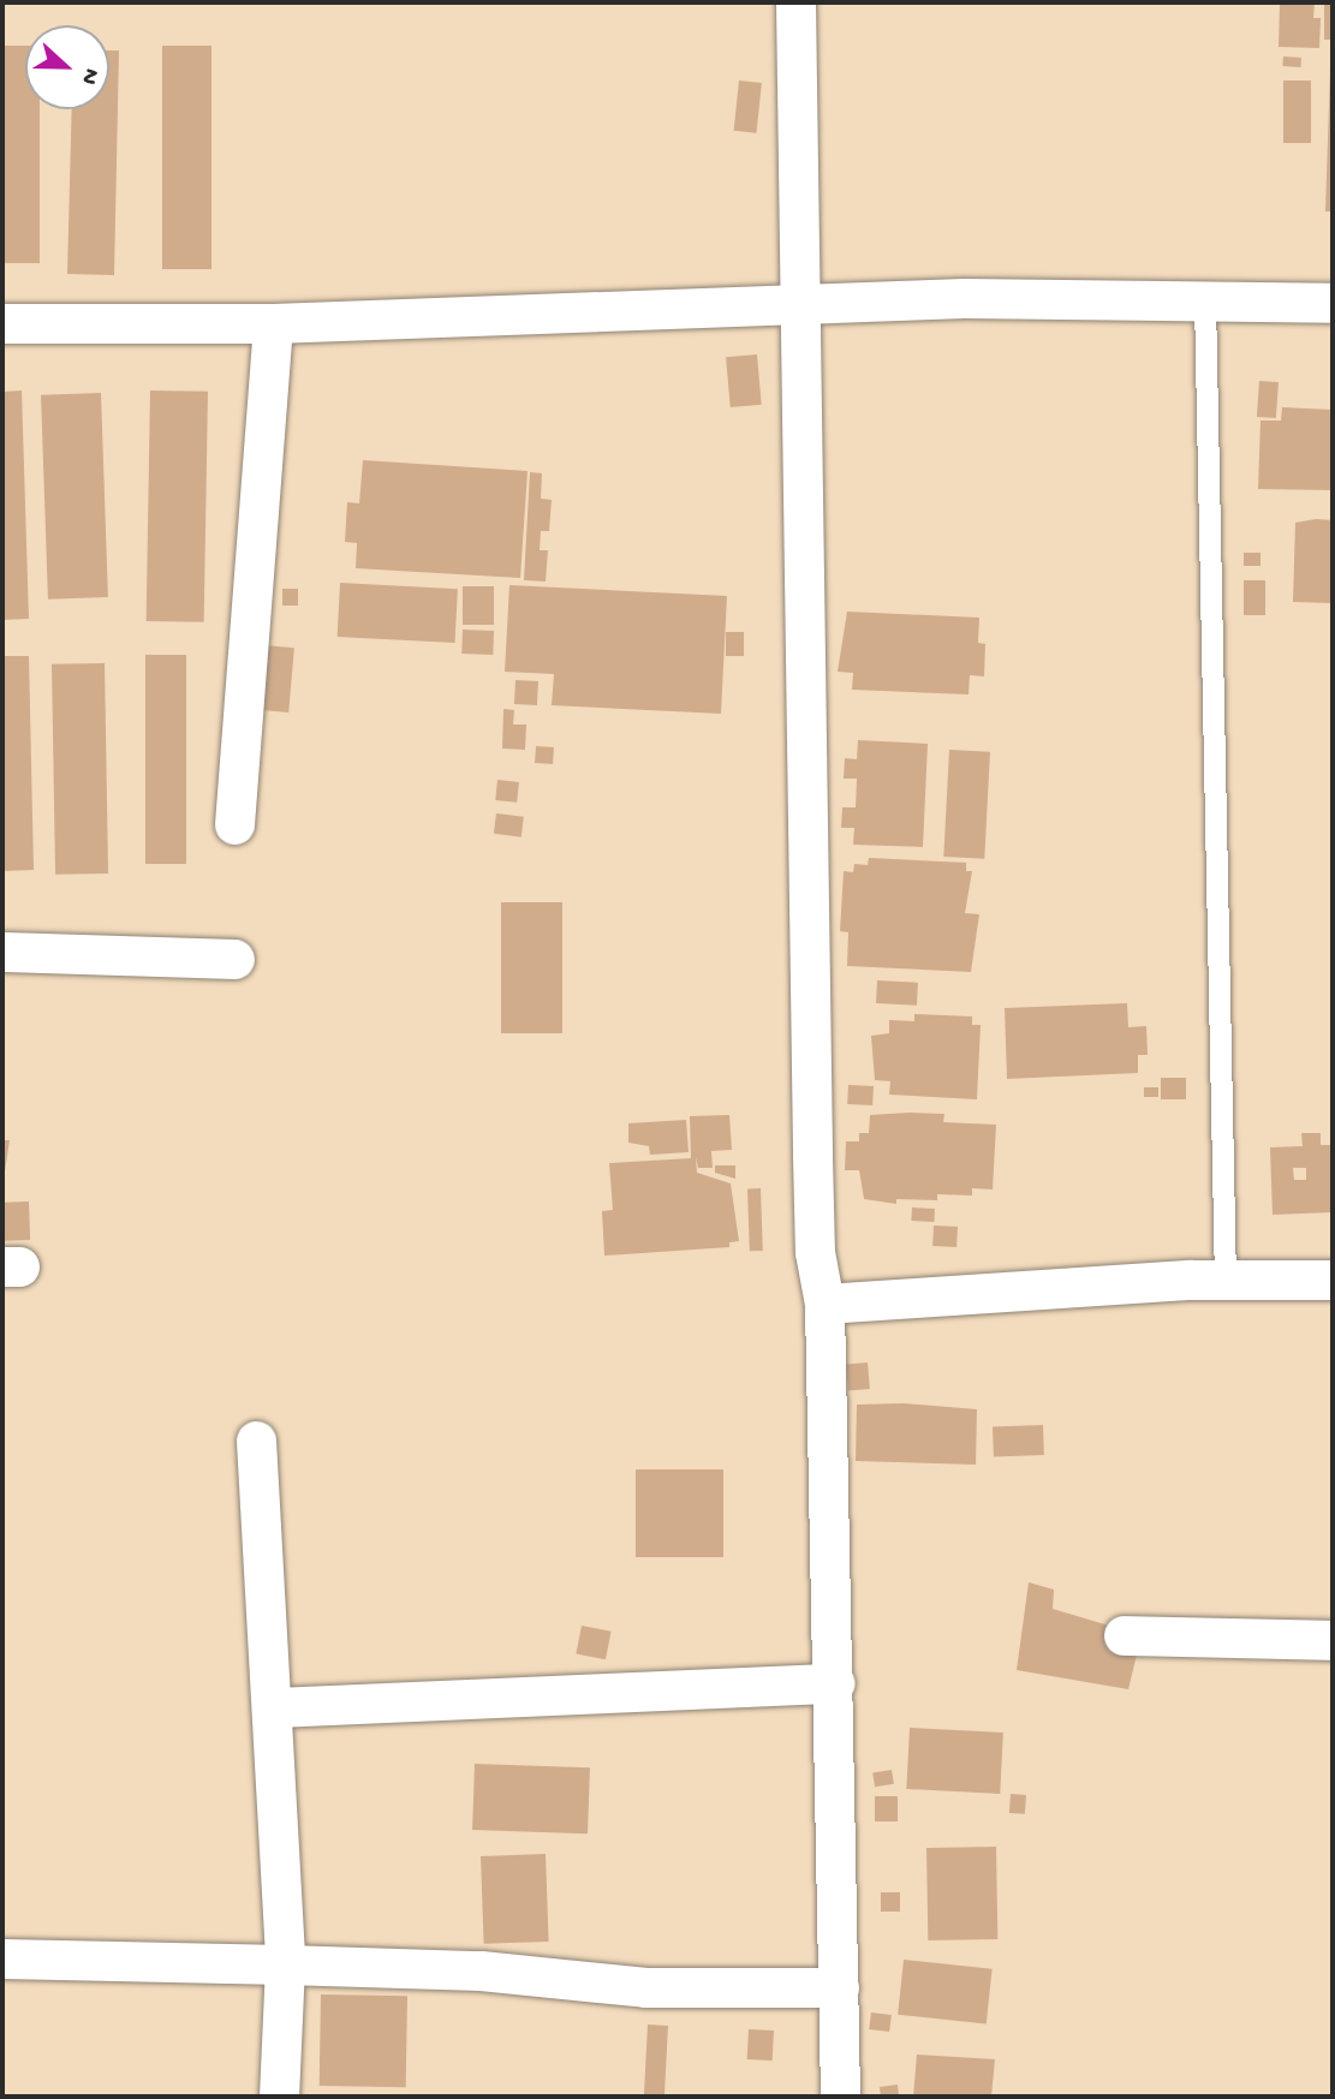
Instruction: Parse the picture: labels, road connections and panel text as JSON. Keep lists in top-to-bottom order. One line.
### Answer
{"north":"right"}
